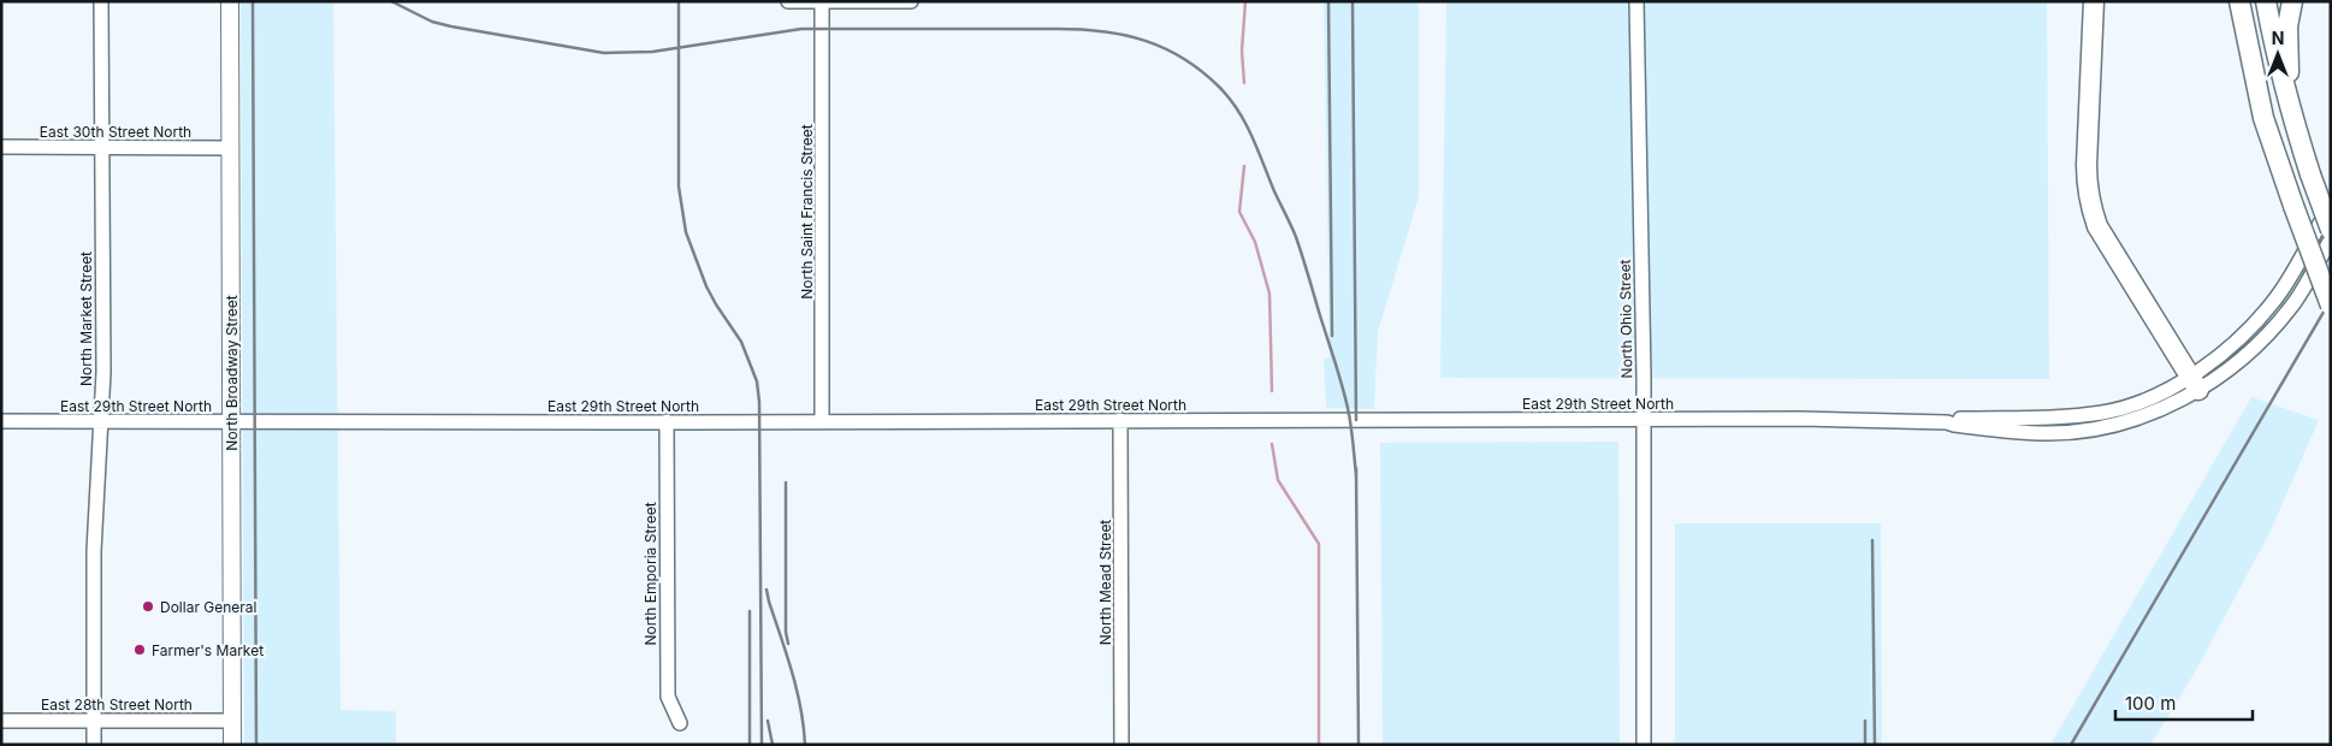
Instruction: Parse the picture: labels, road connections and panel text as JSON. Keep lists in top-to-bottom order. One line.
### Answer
{"streets":{"main road":["North Broadway Street"],"street":["East 30th Street North","North Saint Francis Street","North Market Street","North Ohio Street","East 29th Street North","North Emporia Street","North Mead Street","East 28th Street North"]},"crossings":[["East 30th Street North","North Market Street"],["East 30th Street North","North Broadway Street"],["North Saint Francis Street","East 29th Street North"],["North Market Street","East 29th Street North"],["North Market Street","East 28th Street North"],["North Ohio Street","East 29th Street North"],["North Broadway Street","East 29th Street North"],["North Broadway Street","East 28th Street North"],["East 29th Street North","North Emporia Street"],["East 29th Street North","North Mead Street"]],"places":["Dollar General","Farmer's Market"],"scale_bar":"100 m","north":"top"}
